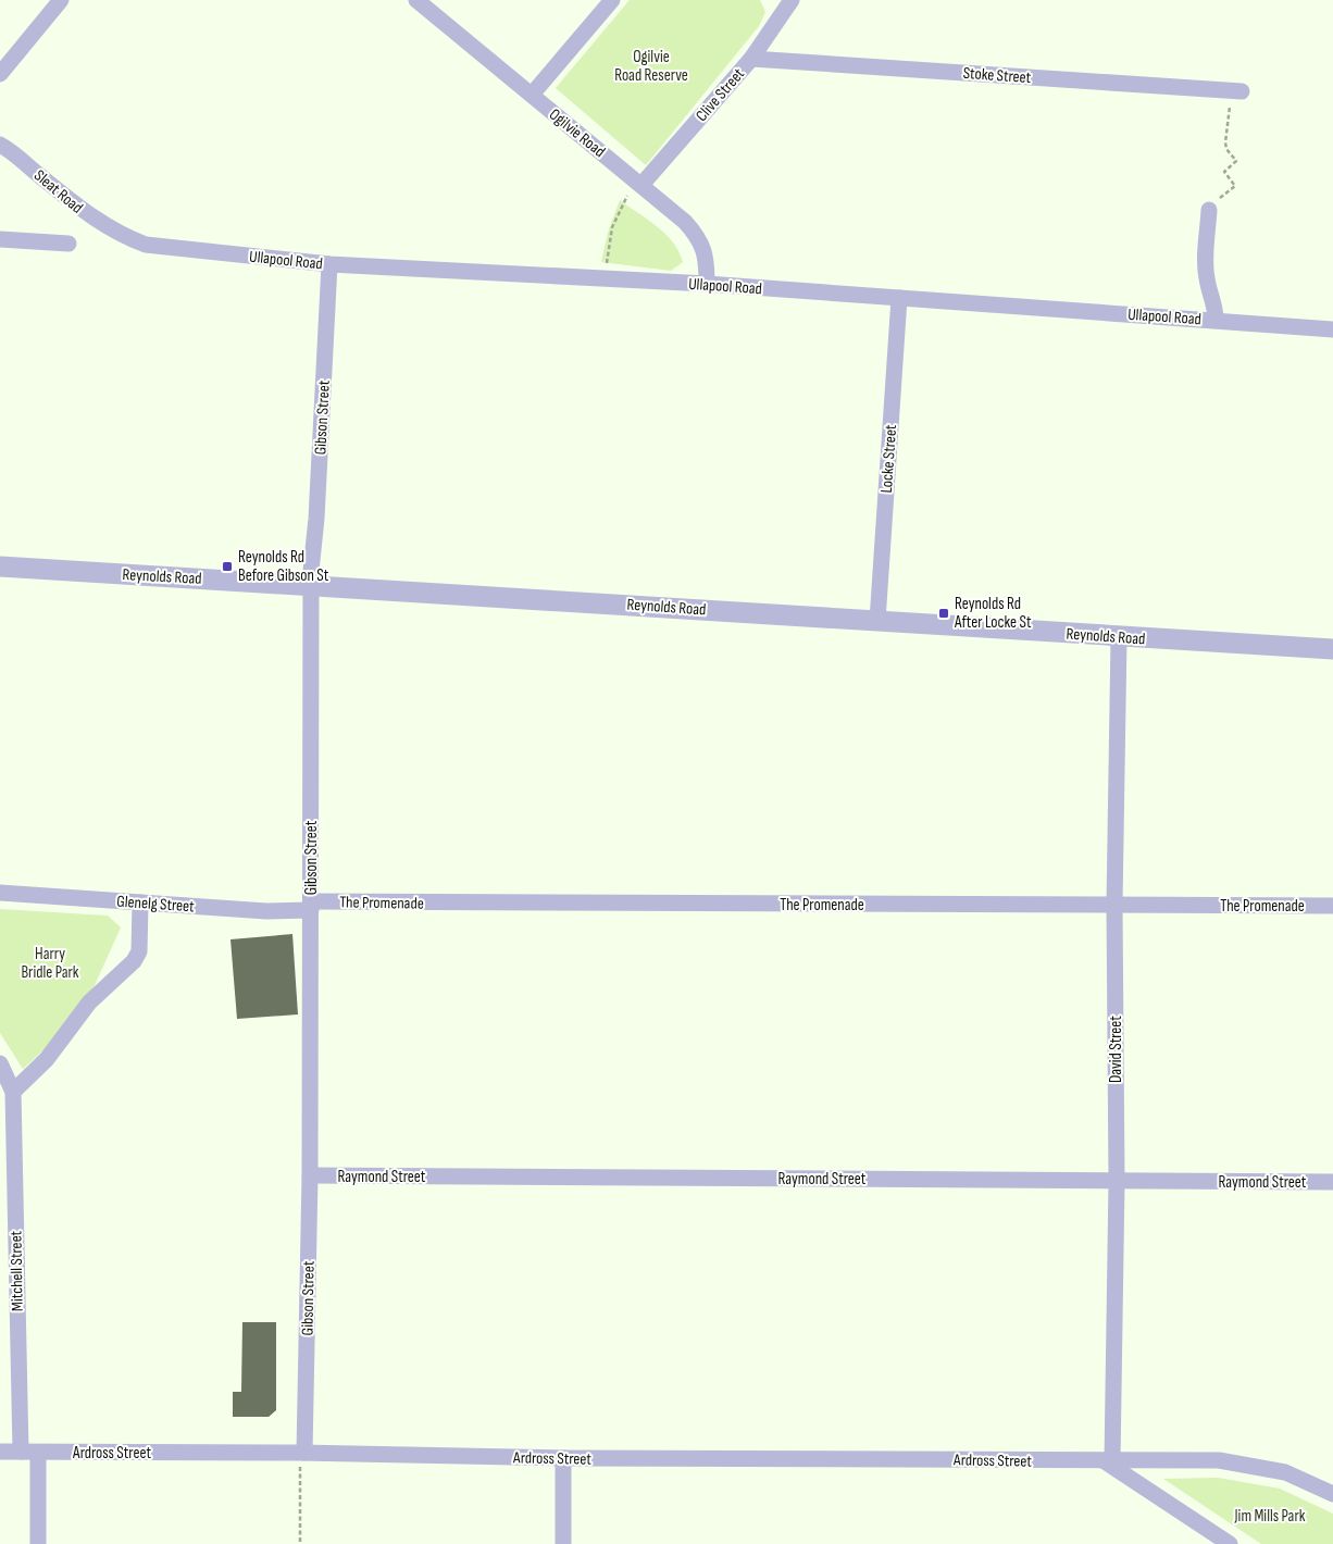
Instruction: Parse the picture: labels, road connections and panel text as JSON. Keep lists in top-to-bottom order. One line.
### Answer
{"streets":{"street":["Stoke Street","Clive Street","Ogilvie Road","Sleat Road","Ullapool Road","Gibson Street","Locke Street","Reynolds Road","The Promenade","Glenelg Street","David Street","Raymond Street","Mitchell Street","Ardross Street"]},"crossings":[["Stoke Street","Clive Street"],["Clive Street","Ogilvie Road"],["Ogilvie Road","Ullapool Road"],["Sleat Road","Ullapool Road"],["Ullapool Road","Gibson Street"],["Ullapool Road","Locke Street"],["Gibson Street","Reynolds Road"],["Gibson Street","The Promenade"],["Gibson Street","Glenelg Street"],["Gibson Street","Raymond Street"],["Gibson Street","Ardross Street"],["Locke Street","Reynolds Road"],["Reynolds Road","David Street"],["The Promenade","Glenelg Street"],["The Promenade","David Street"],["David Street","Raymond Street"],["David Street","Ardross Street"],["Mitchell Street","Ardross Street"]],"parks":["Ogilvie Road Reserve","Harry Bridle Park","Jim Mills Park"],"places":{"transit":["Reynolds Rd Before Gibson St","Reynolds Rd After Locke St"]}}
